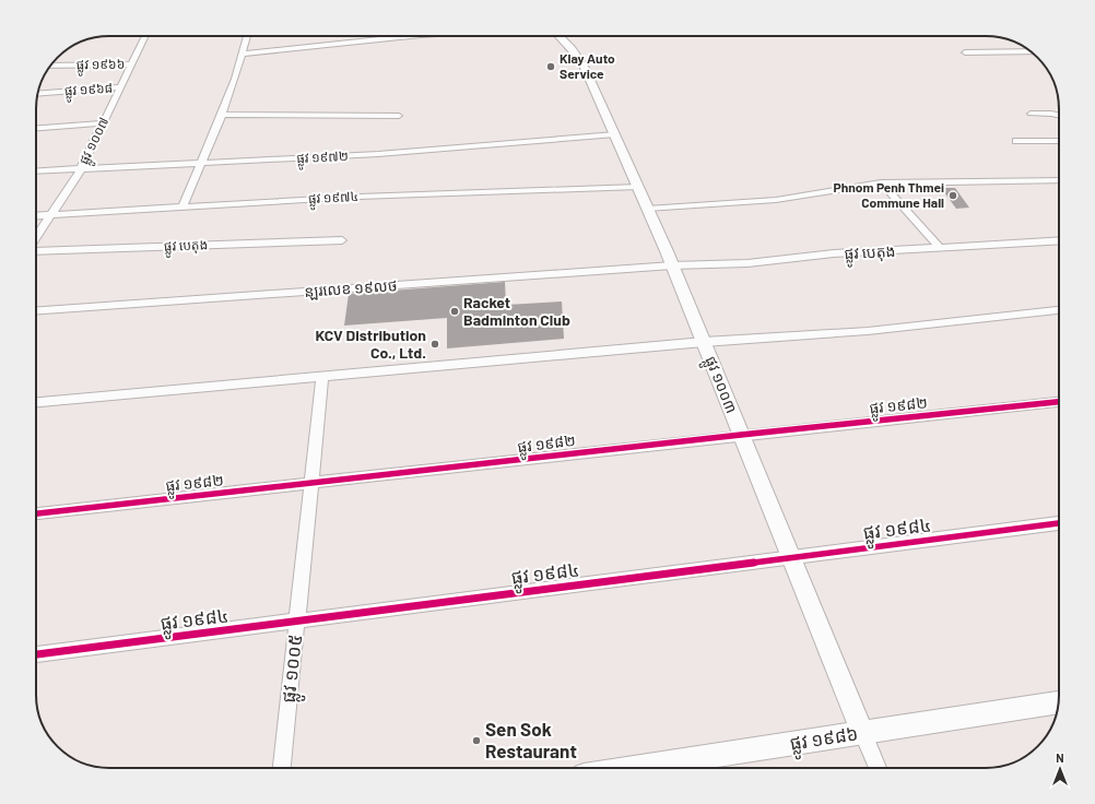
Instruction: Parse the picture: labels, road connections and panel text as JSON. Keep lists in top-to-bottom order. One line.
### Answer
{"streets":{"street":["ផ្លូវ ១៩៦៦","ផ្លូវ ១៩៦៨","ផ្លូវ ១០០៧","ផ្លូវ ១៩៧២","ផ្លូវ ១៩៧៤","ផ្លូវ បេតុង","ន្ឡរលេខ ១៩លថ","ផ្លូវ ១០០៣","ផ្លូវ ១៩៨២","ផ្លូវ ១៩៨៤","ផ្លូវ ១០០៥","ផ្លូវ ១៩៨៦"]},"crossings":[["ផ្លូវ ១៩៦៦","ផ្លូវ ១០០៧"],["ផ្លូវ ១៩៦៨","ផ្លូវ ១០០៧"],["ផ្លូវ ១០០៧","ផ្លូវ ១៩៧២"],["ផ្លូវ ១០០៧","ផ្លូវ ១៩៧៤"],["ផ្លូវ ១៩៧២","ផ្លូវ ១០០៣"],["ផ្លូវ ១៩៧៤","ផ្លូវ ១០០៣"],["ផ្លូវ បេតុង","ន្ឡរលេខ ១៩លថ"],["ផ្លូវ បេតុង","ផ្លូវ ១០០៣"],["ន្ឡរលេខ ១៩លថ","ផ្លូវ ១០០៣"],["ផ្លូវ ១០០៣","ផ្លូវ ១៩៨២"],["ផ្លូវ ១០០៣","ផ្លូវ ១៩៨៤"],["ផ្លូវ ១០០៣","ផ្លូវ ១៩៨៦"],["ផ្លូវ ១៩៨២","ផ្លូវ ១០០៥"],["ផ្លូវ ១៩៨៤","ផ្លូវ ១០០៥"]],"places":["Klay Auto Service","Phnom Penh Thmei Commune Hall","Racket Badminton Club","KCV Distribution Co., Ltd.","Sen Sok Restaurant"],"north":"top"}
